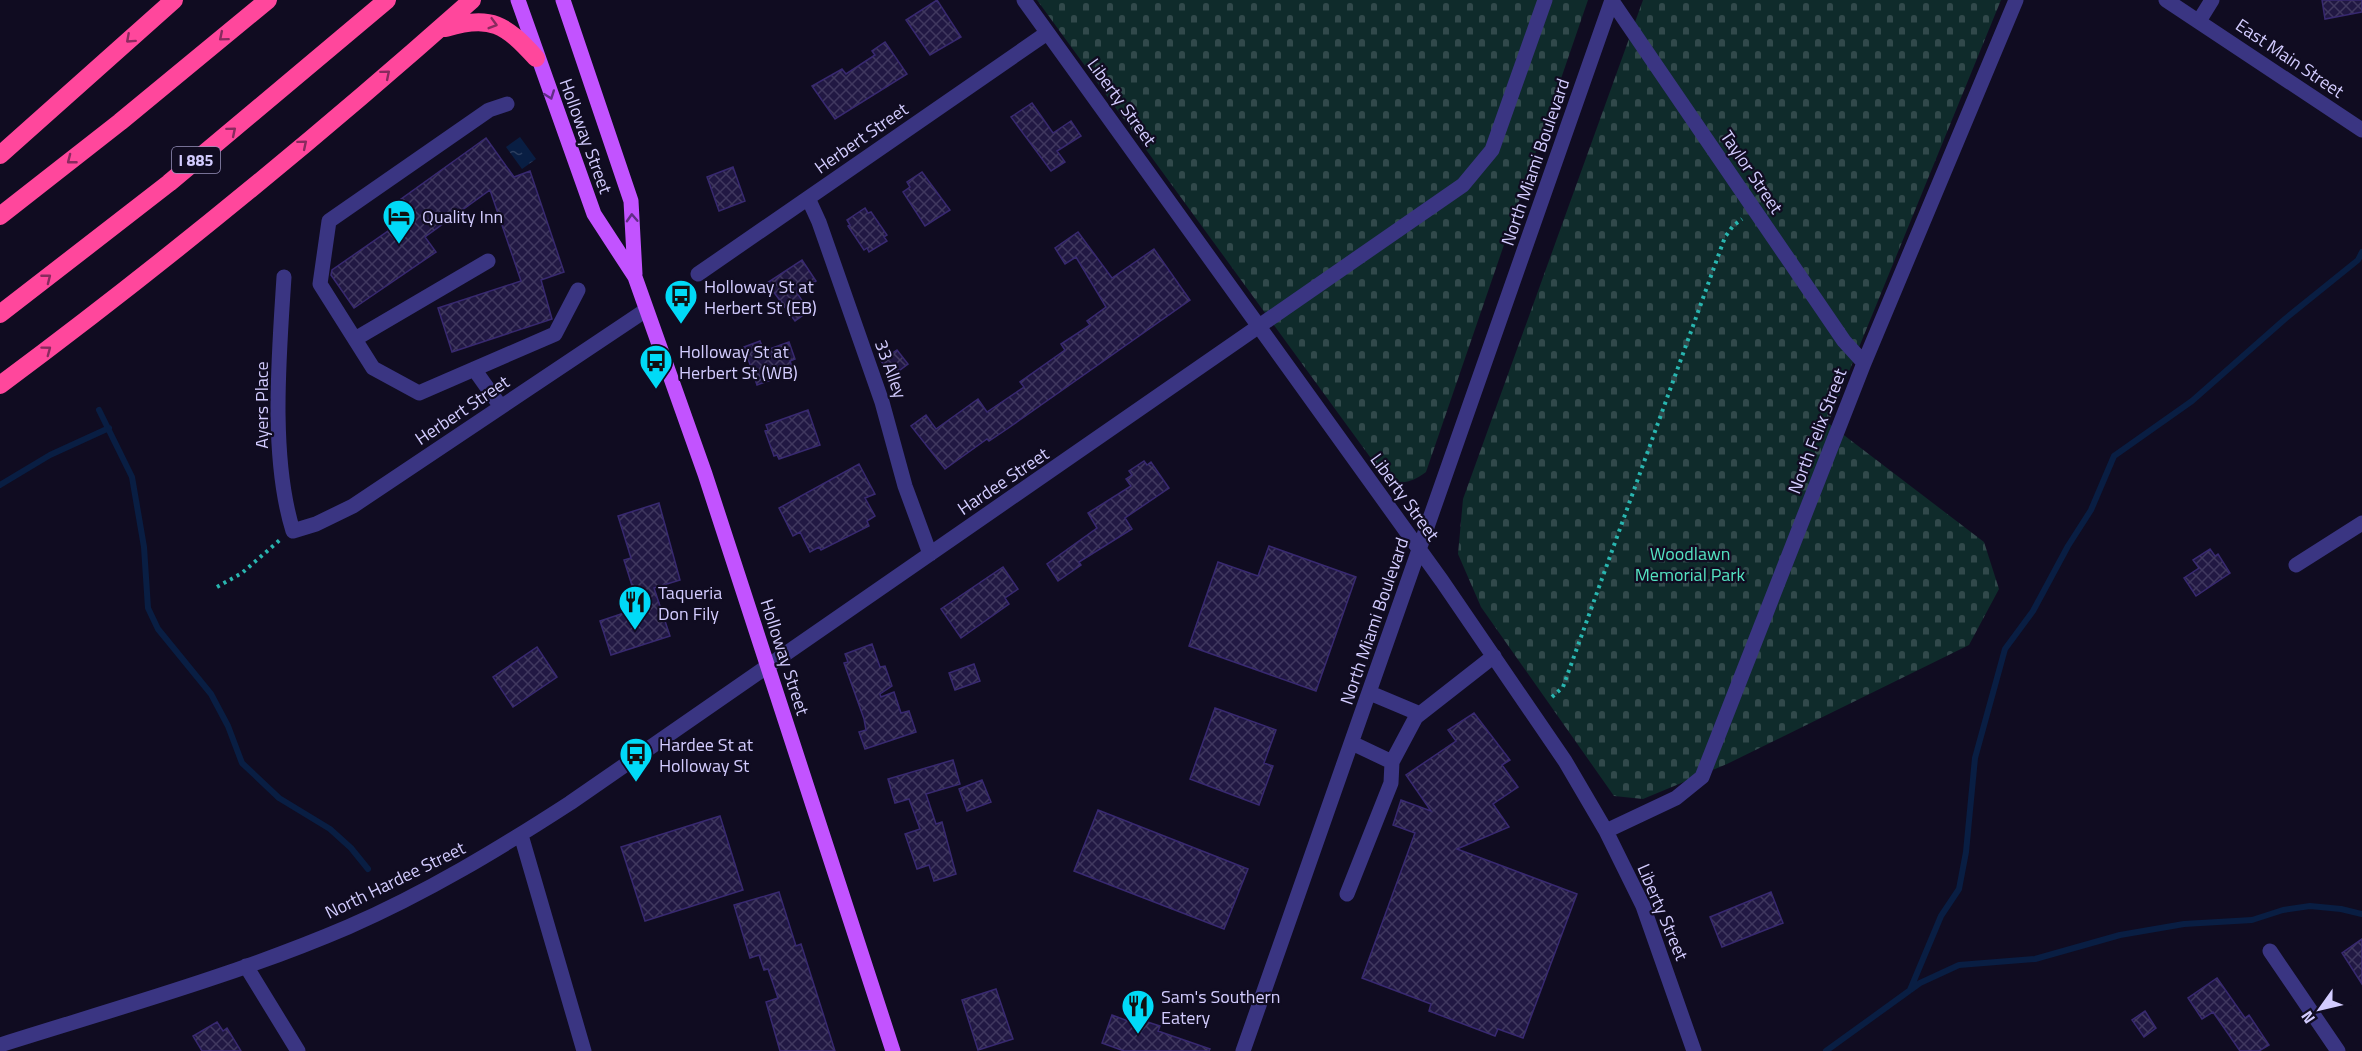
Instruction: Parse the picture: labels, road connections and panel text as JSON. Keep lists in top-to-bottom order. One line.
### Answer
{"streets":{"highway":["I 885"],"main road":["Holloway Street"],"street":["East Main Street","Liberty Street","Herbert Street","North Miami Boulevard","Taylor Street","33 Alley","Ayers Place","North Felix Street","Hardee Street","North Hardee Street"]},"crossings":[["Liberty Street","Herbert Street"],["Liberty Street","North Miami Boulevard"],["Liberty Street","North Felix Street"],["Liberty Street","Hardee Street"],["Holloway Street","Herbert Street"],["Holloway Street","Hardee Street"],["Holloway Street","North Hardee Street"],["Herbert Street","33 Alley"],["Herbert Street","Ayers Place"],["North Miami Boulevard","Taylor Street"],["Taylor Street","North Felix Street"],["33 Alley","Hardee Street"],["Hardee Street","North Hardee Street"]],"parks":["Woodlawn Memorial Park"],"places":{"hotel":["Quality Inn"],"bus stop":["Holloway St at Herbert St (EB)","Holloway St at Herbert St (WB)","Hardee St at Holloway St"],"restaurant":["Taqueria Don Fily","Sam's Southern Eatery"]},"north":"bottom left"}
